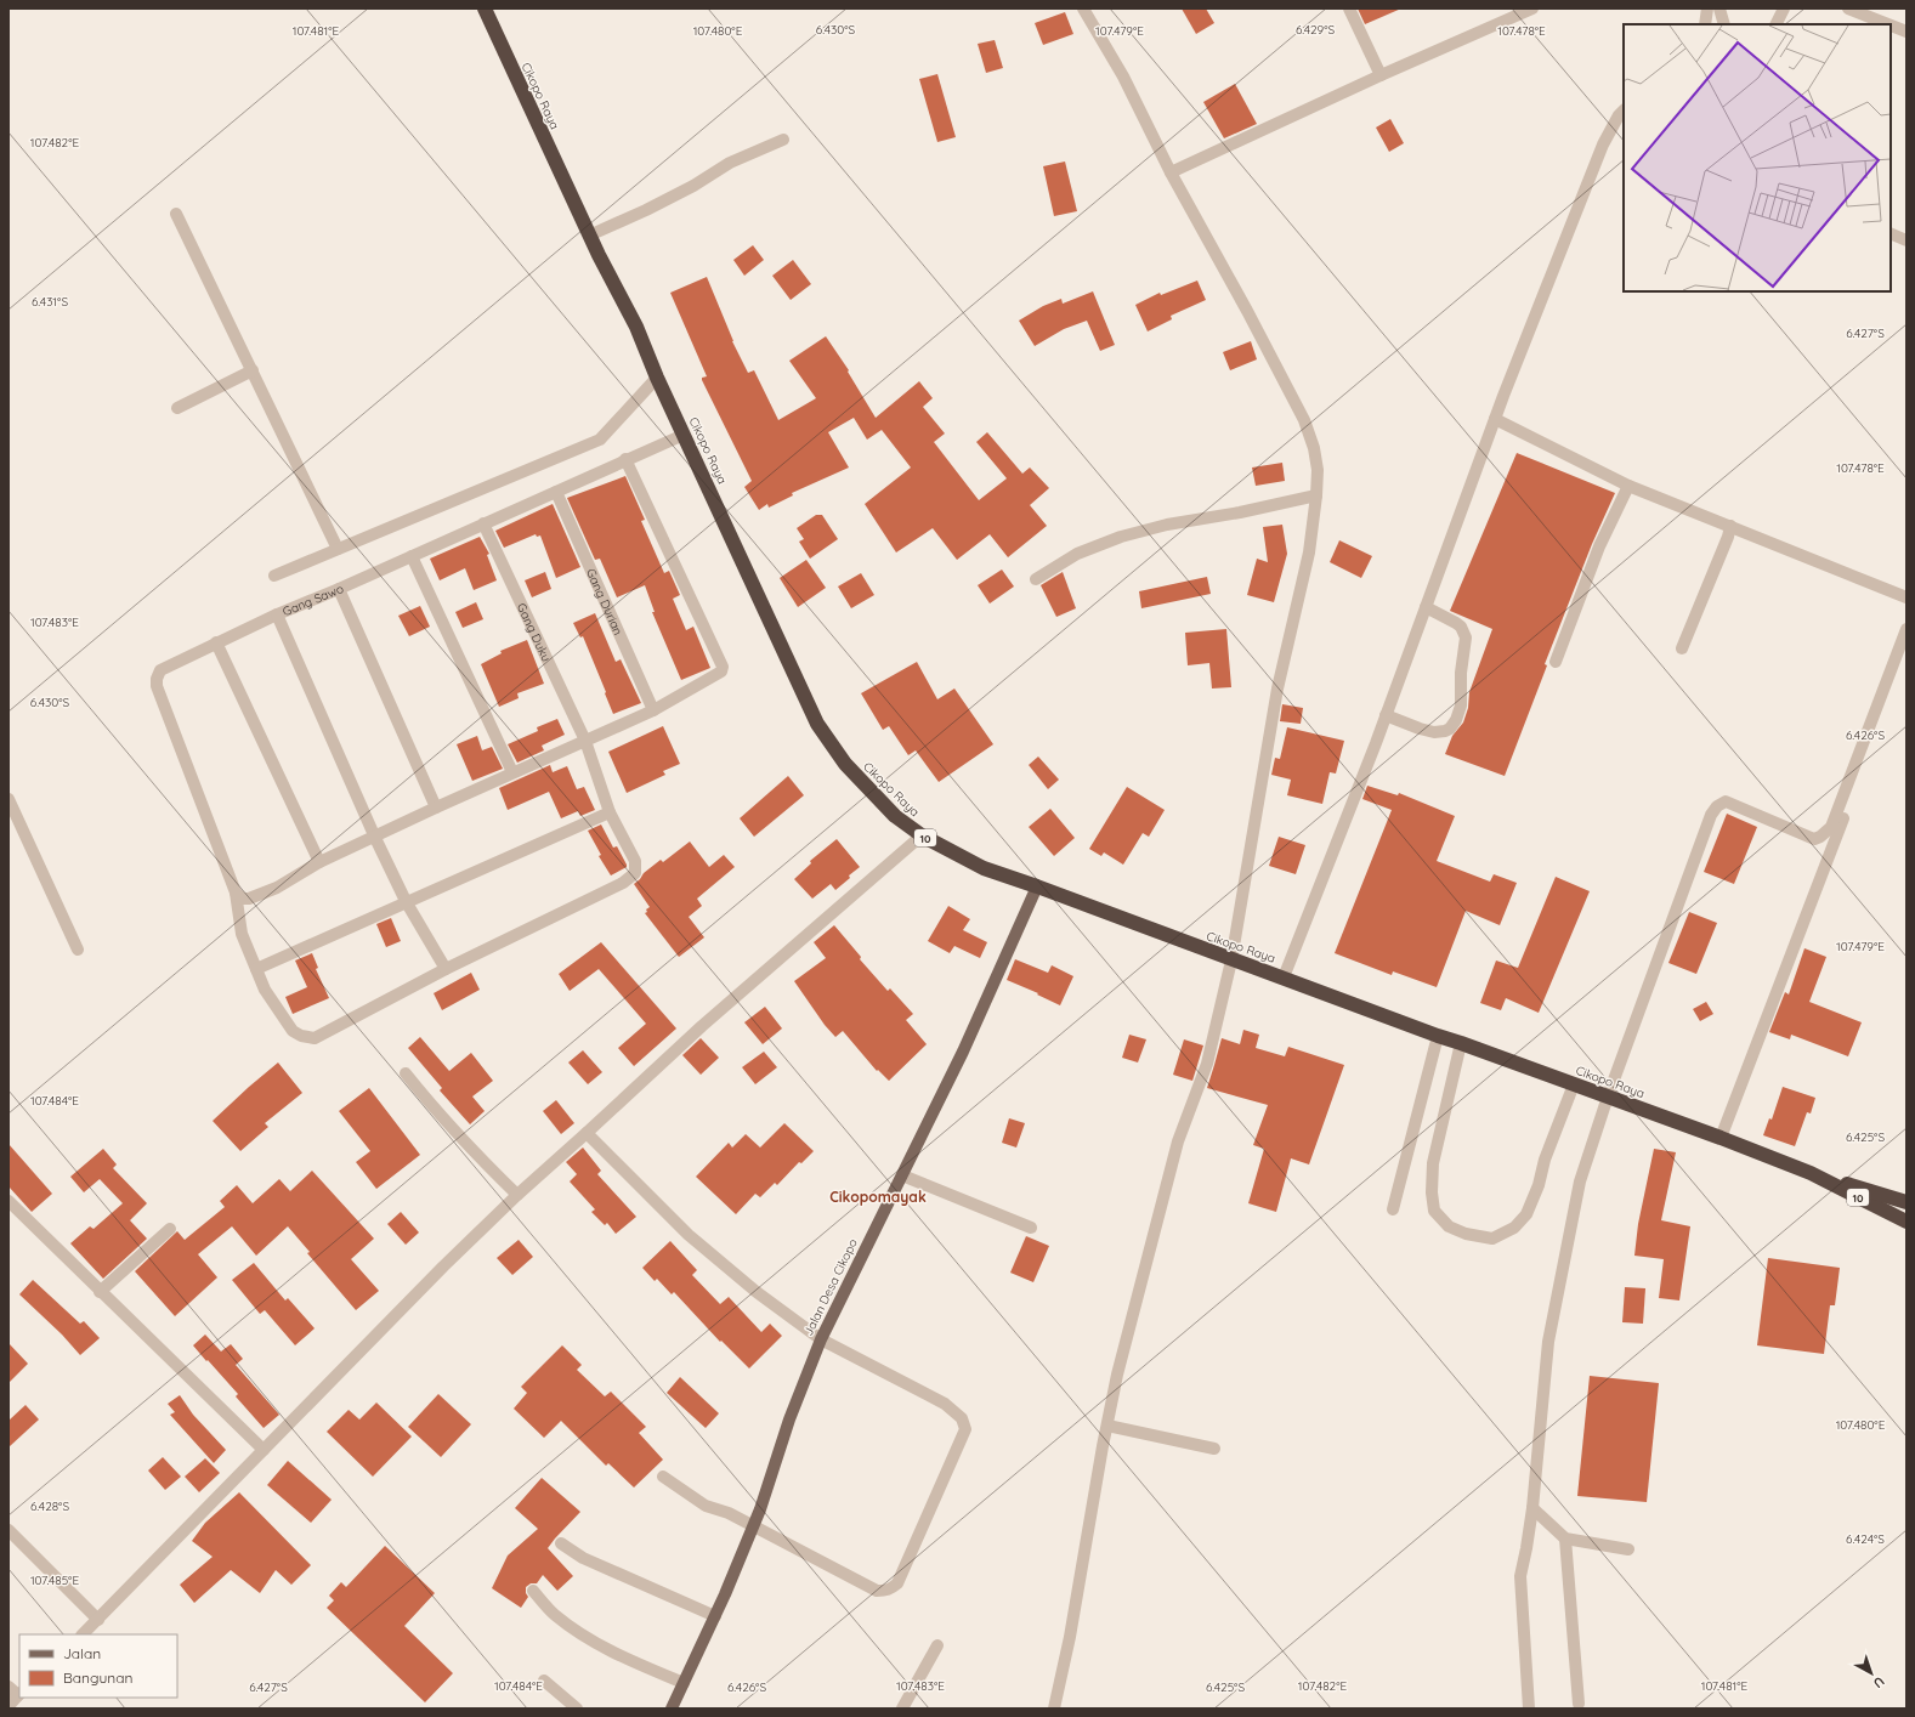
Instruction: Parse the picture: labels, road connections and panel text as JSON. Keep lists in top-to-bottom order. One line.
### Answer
{"streets":{"highway":["Cikopo Raya","10"],"main road":["Jalan Desa Cikopo"],"street":["Gang Sawo","Gang Durian","Gang Duku"]},"crossings":[["Cikopo Raya","Gang Sawo"],["Cikopo Raya","Jalan Desa Cikopo"],["Gang Sawo","Gang Durian"],["Gang Sawo","Gang Duku"]],"districts":["Cikopomayak"],"legend":["Jalan","Bangunan"],"north":"bottom right","coordinates":["6.430°S","6.429°S","107.481°E","107.480°E","107.479°E","107.478°E","107.482°E","6.431°S","6.427°S","107.483°E","6.426°S","107.484°E","6.425°S","6.428°S","6.424°S","107.485°E"]}
